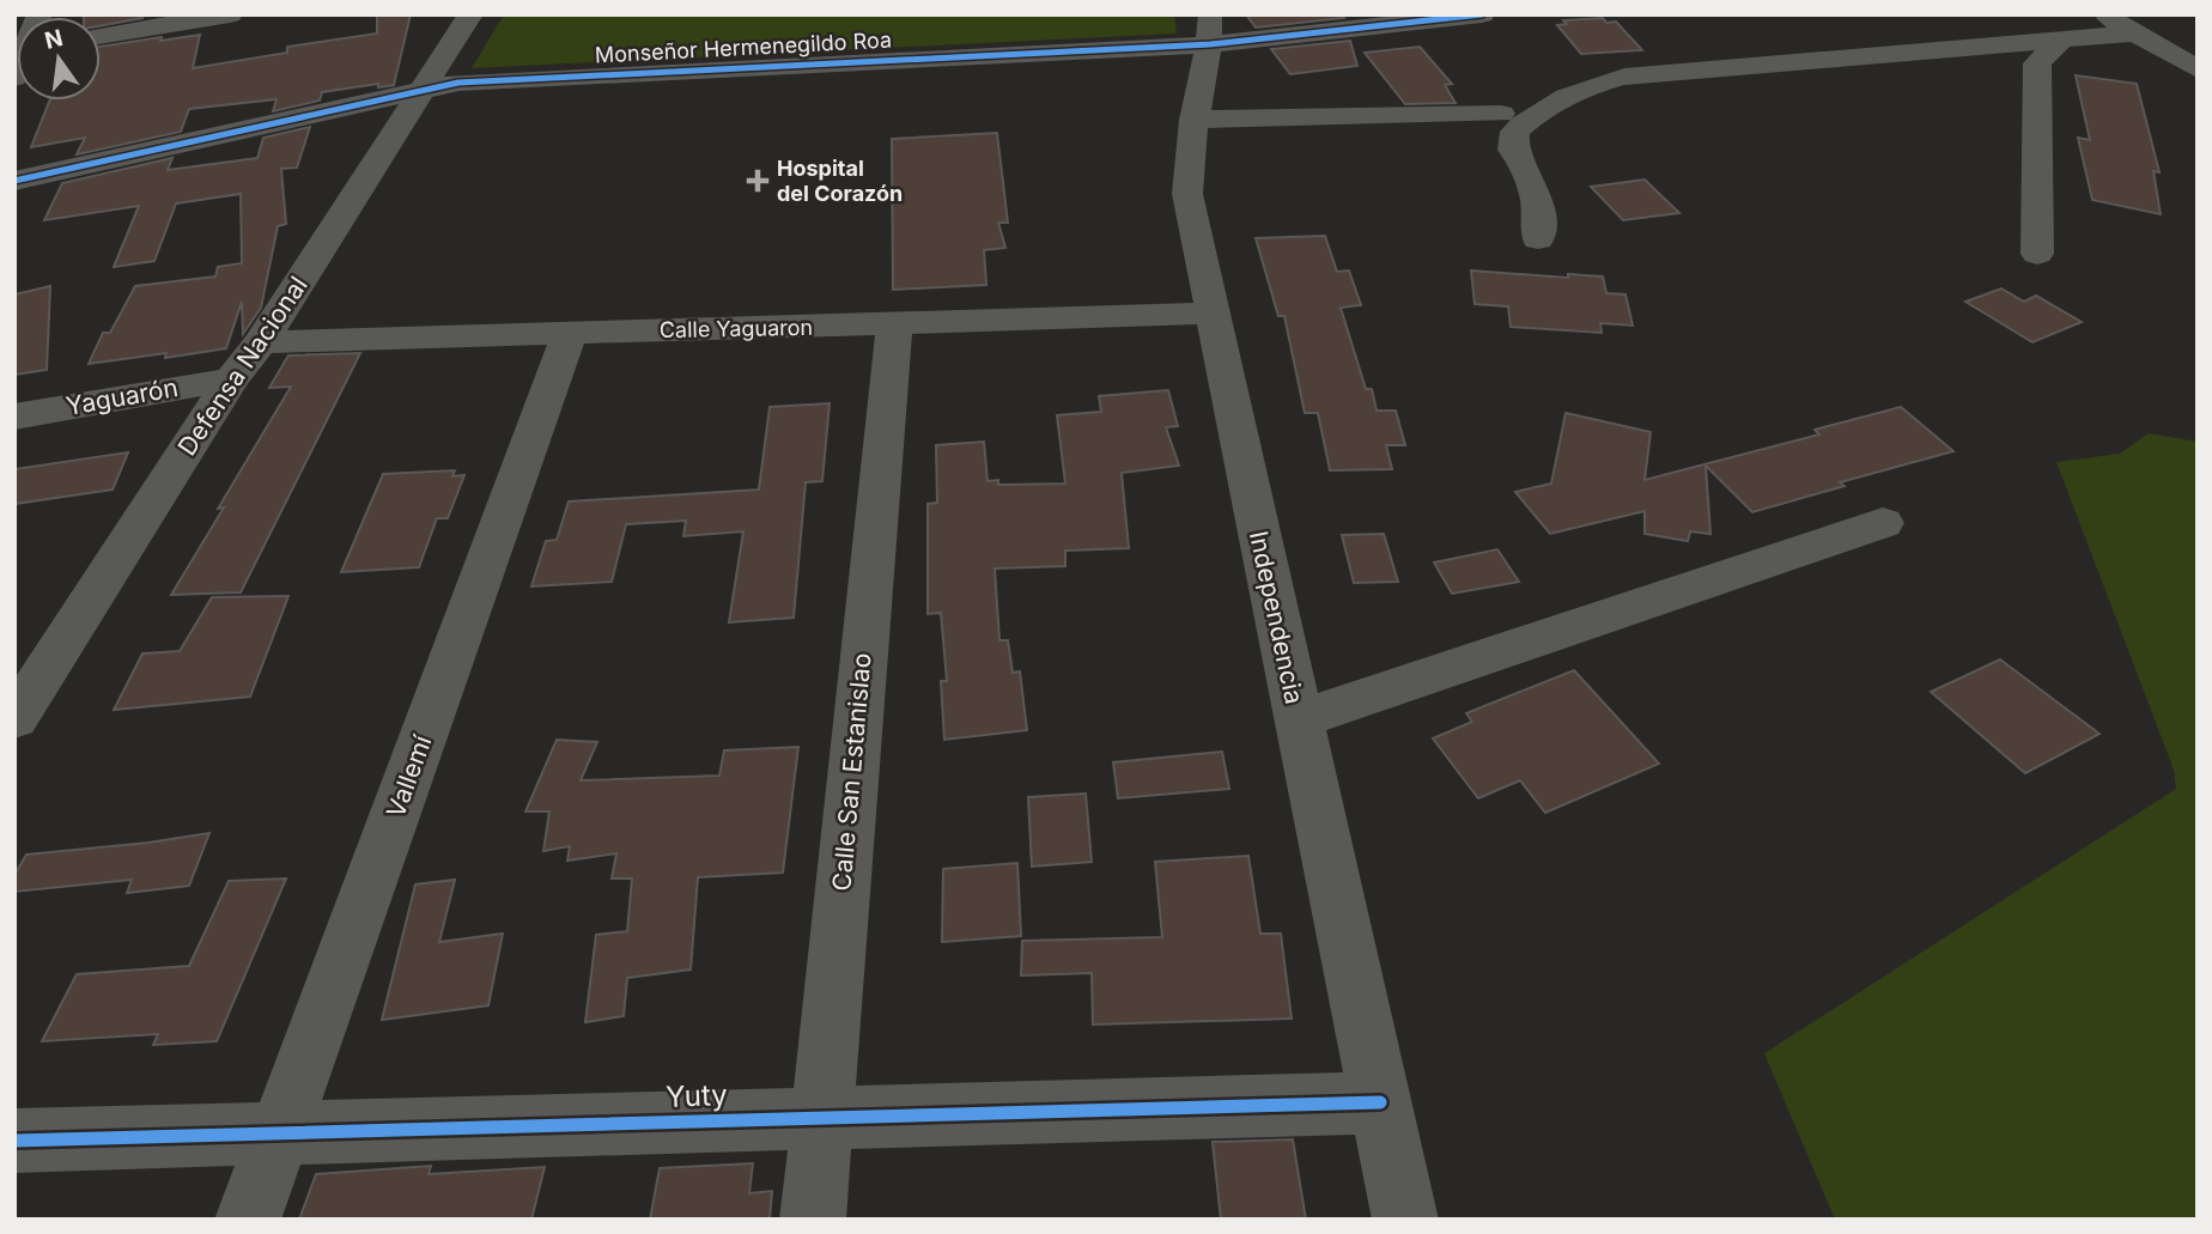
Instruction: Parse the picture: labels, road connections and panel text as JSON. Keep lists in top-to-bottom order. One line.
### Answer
{"streets":{"street":["Monseñor Hermenegildo Roa","Calle Yaguaron","Defensa Nacional","Yaguarón","Independencia","Calle San Estanislao","Vallemí","Yuty"]},"crossings":[["Monseñor Hermenegildo Roa","Defensa Nacional"],["Monseñor Hermenegildo Roa","Independencia"],["Calle Yaguaron","Defensa Nacional"],["Calle Yaguaron","Independencia"],["Calle Yaguaron","Calle San Estanislao"],["Calle Yaguaron","Vallemí"],["Defensa Nacional","Yaguarón"],["Independencia","Yuty"],["Calle San Estanislao","Yuty"],["Vallemí","Yuty"]],"places":{"health":["Hospital del Corazón"]},"north":"top"}
